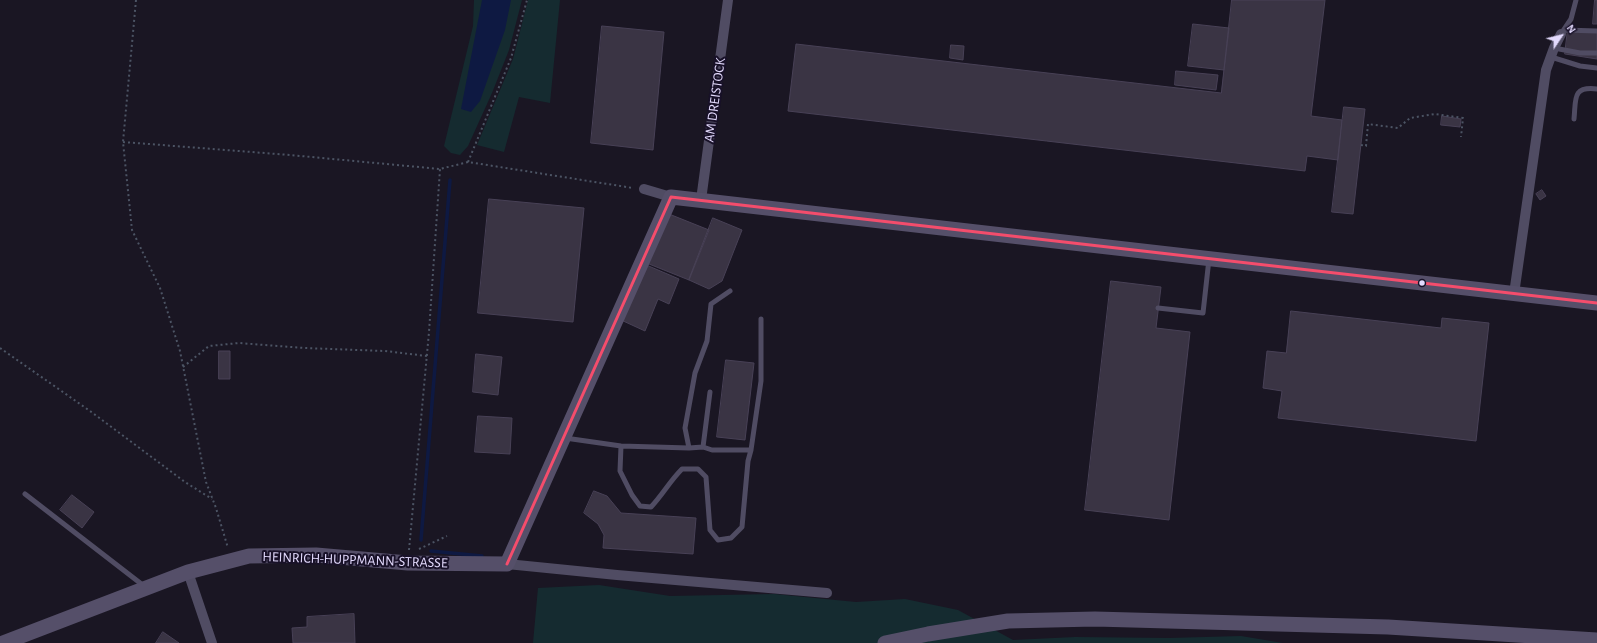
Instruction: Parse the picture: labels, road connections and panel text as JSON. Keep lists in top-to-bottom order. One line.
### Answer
{"streets":{"street":["AM DREISTOCK","HEINRICH-HUPPMANN-STRASSE"]},"north":"top right"}
